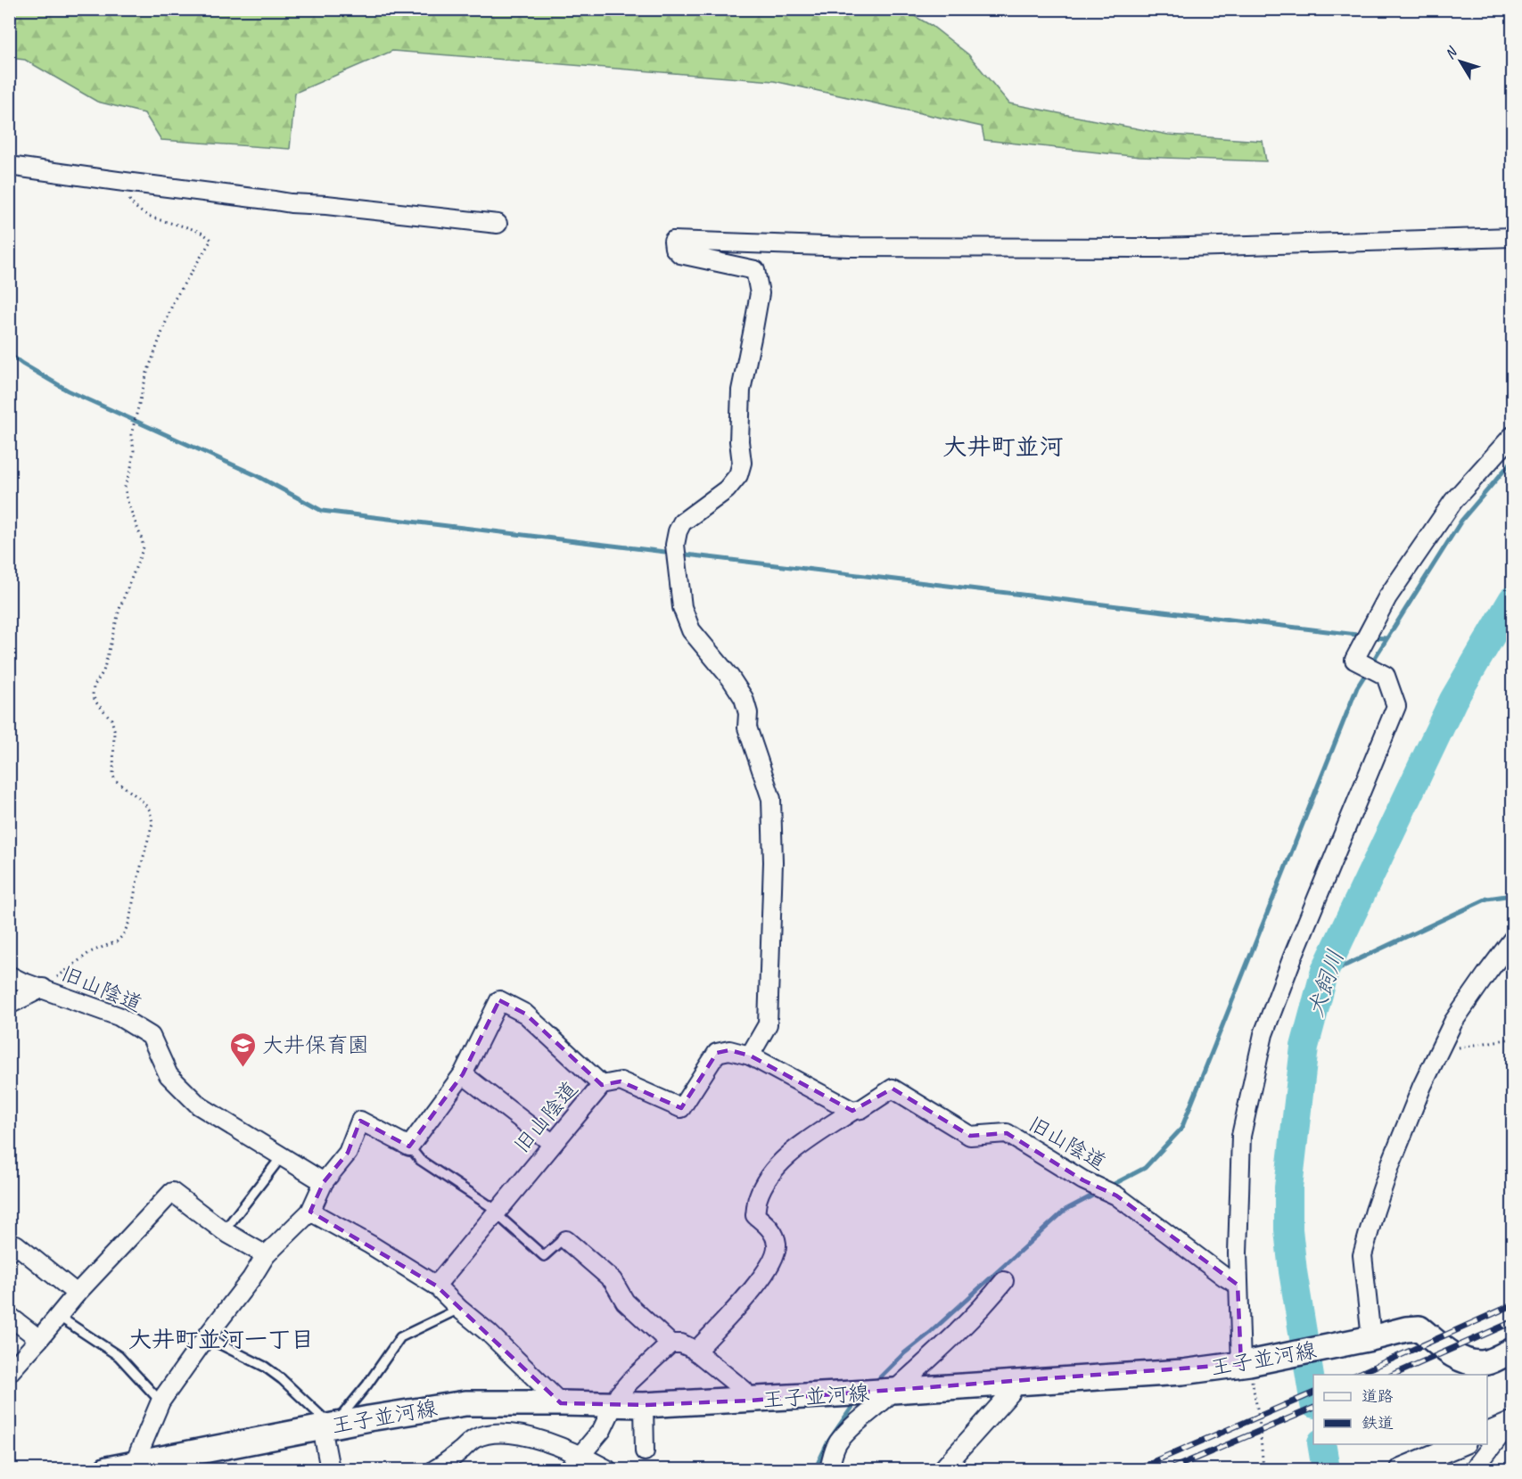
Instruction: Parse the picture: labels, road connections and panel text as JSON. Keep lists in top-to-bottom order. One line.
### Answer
{"streets":{"main road":["王子並河線"],"street":["旧山陰道"]},"districts":["大井町並河","大井町並河一丁目"],"water":["犬飼川"],"places":{"school or university":["大井保育園"]},"legend":["道路","鉄道"],"north":"top left"}
